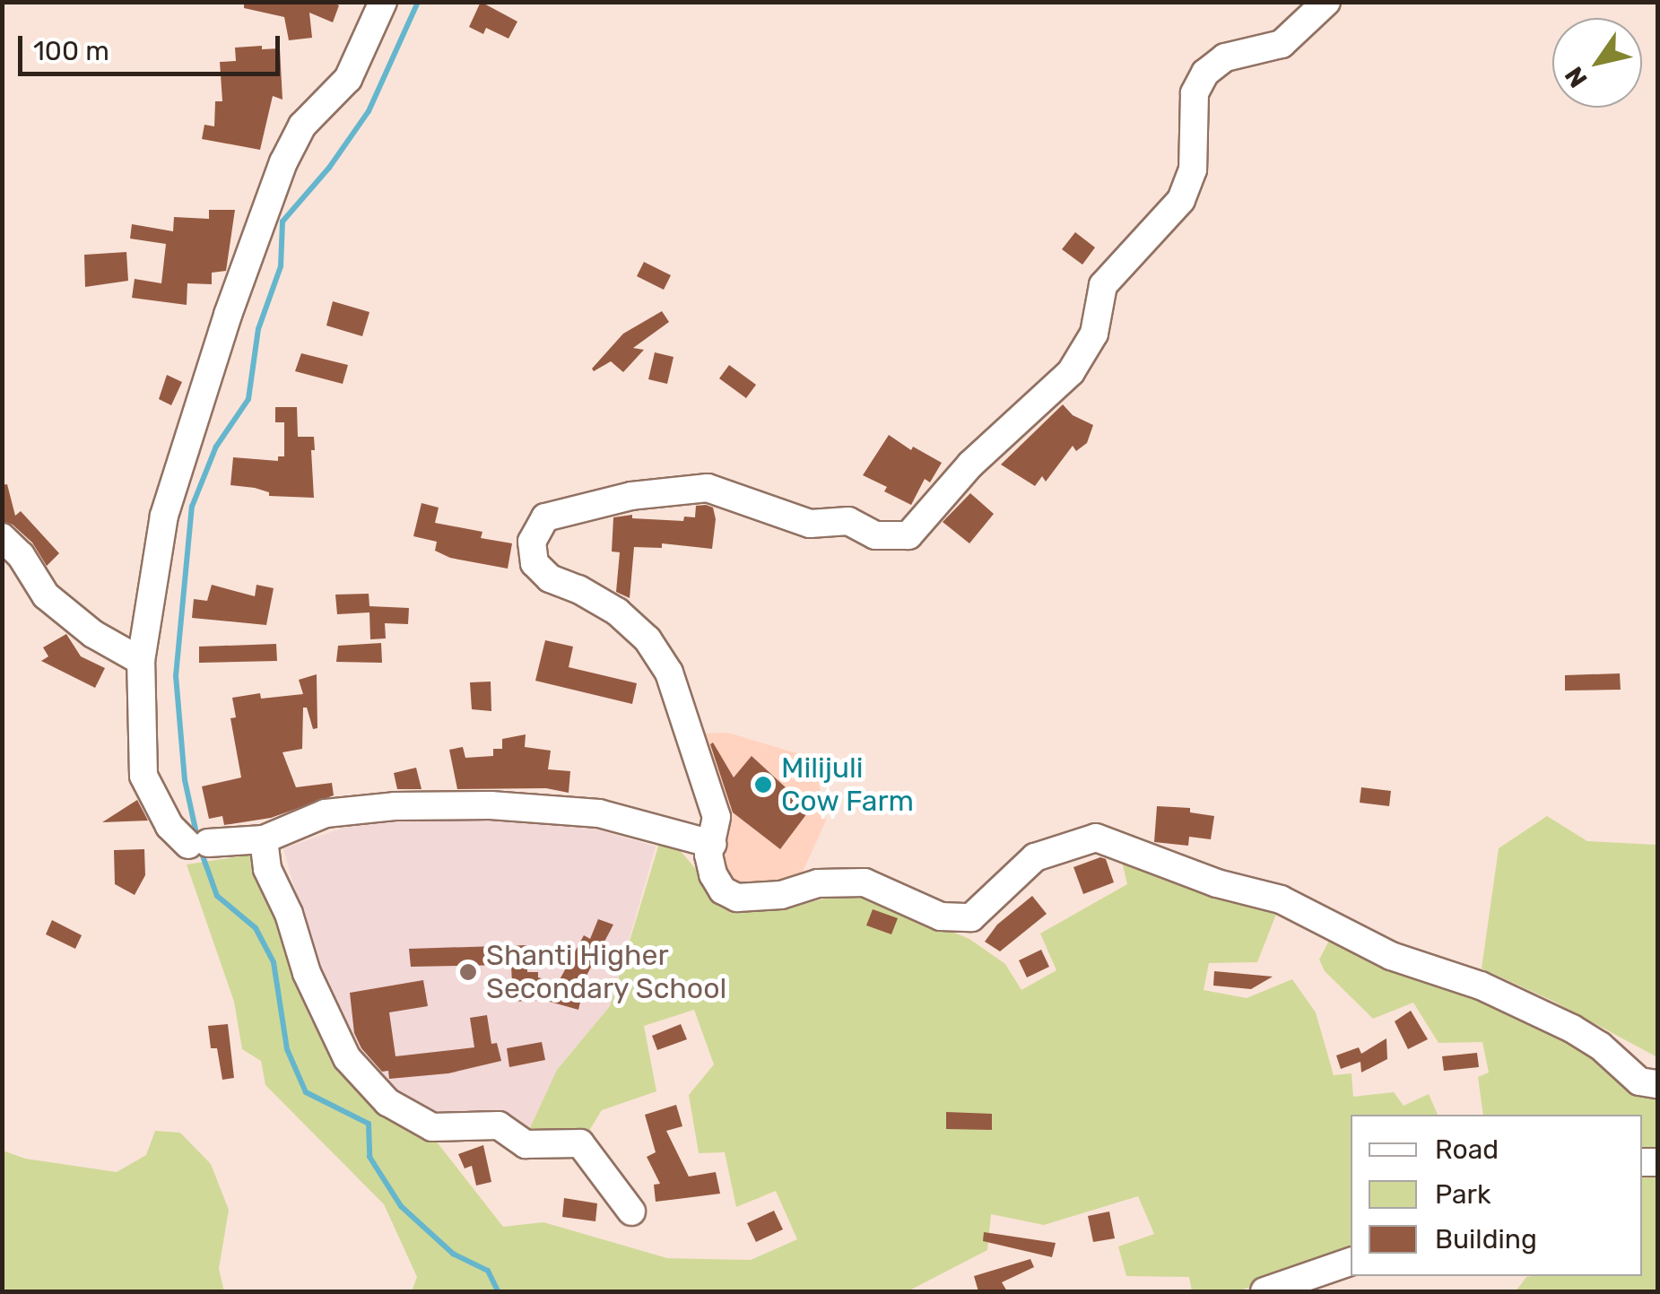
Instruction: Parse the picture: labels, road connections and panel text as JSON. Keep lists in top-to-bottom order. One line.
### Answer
{"places":["Milijuli Cow Farm","Shanti Higher Secondary School"],"legend":["Road","Park","Building"],"scale_bar":"100 m","north":"bottom left"}
